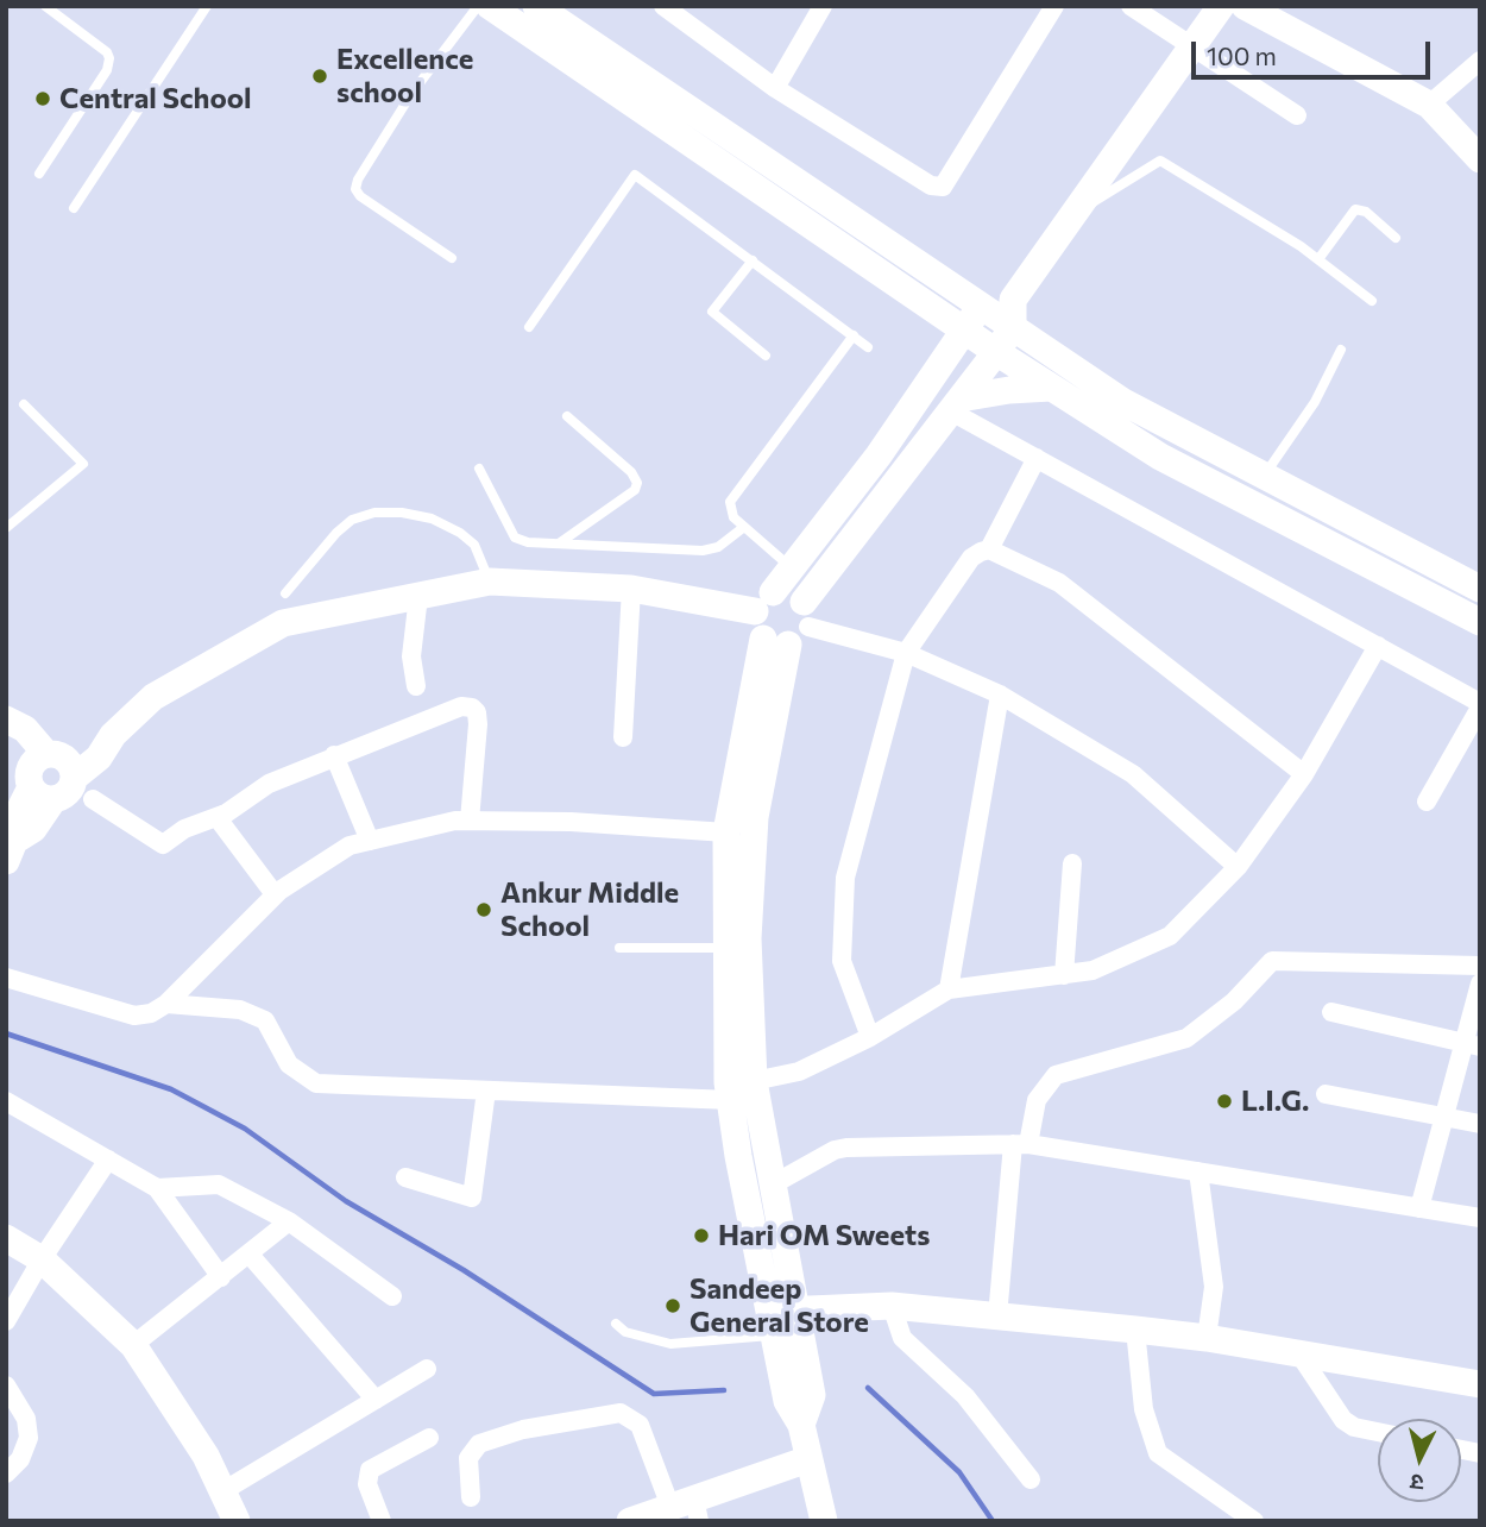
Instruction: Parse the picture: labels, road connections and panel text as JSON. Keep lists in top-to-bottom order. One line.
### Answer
{"places":["Excellence school","Central School","Ankur Middle School","L.I.G.","Hari OM Sweets","Sandeep General Store"],"scale_bar":"100 m","north":"bottom"}
